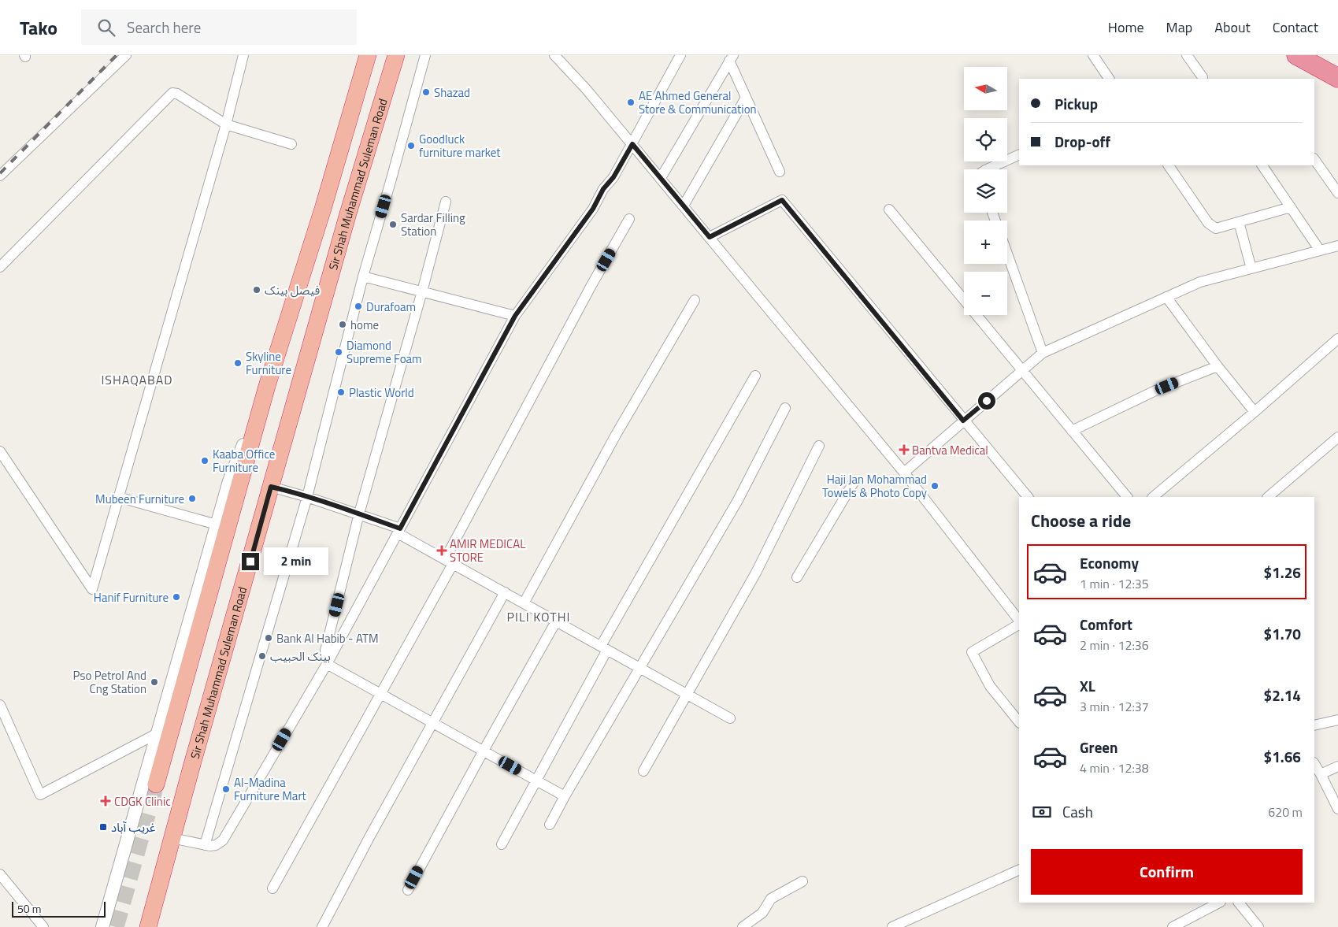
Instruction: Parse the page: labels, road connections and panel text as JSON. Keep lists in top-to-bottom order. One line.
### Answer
{"streets":{"highway":["Sir Shah Muhammad Suleman Road"]},"districts":["ISHAQABAD","PILI KOTHI"],"places":{"other":["Shazad","AE Ahmed General Store & Communication","Goodluck furniture market","Sardar Filling Station","فیصل بینک","Durafoam","home","Diamond Supreme Foam","Skyline Furniture","Plastic World","Kaaba Office Furniture","Haji Jan Mohammad Towels & Photo Copy","Mubeen Furniture","Hanif Furniture","Bank Al Habib - ATM","بينک الحبيب","Pso Petrol And Cng Station","Al-Madina Furniture Mart"],"health":["Bantva Medical","AMIR MEDICAL STORE","CDGK Clinic"],"transit":["غریب آباد"]},"scale_bar":"50 m","north":"left","page":{"header":"Tako","search":"Search here","nav":["Home","Map","About","Contact"],"map_buttons":["+","−"],"banner":["Pickup","Drop-off"],"heading":"Choose a ride","list":[{"name":"Economy","note":"1 min · 12:35","value":"$1.26"},{"name":"Comfort","note":"2 min · 12:36","value":"$1.70"},{"name":"XL","note":"3 min · 12:37","value":"$2.14"},{"name":"Green","note":"4 min · 12:38","value":"$1.66"}],"bubble":"2 min","pay":["Cash","620 m"],"buttons":"Confirm","scale":"50 m"}}
